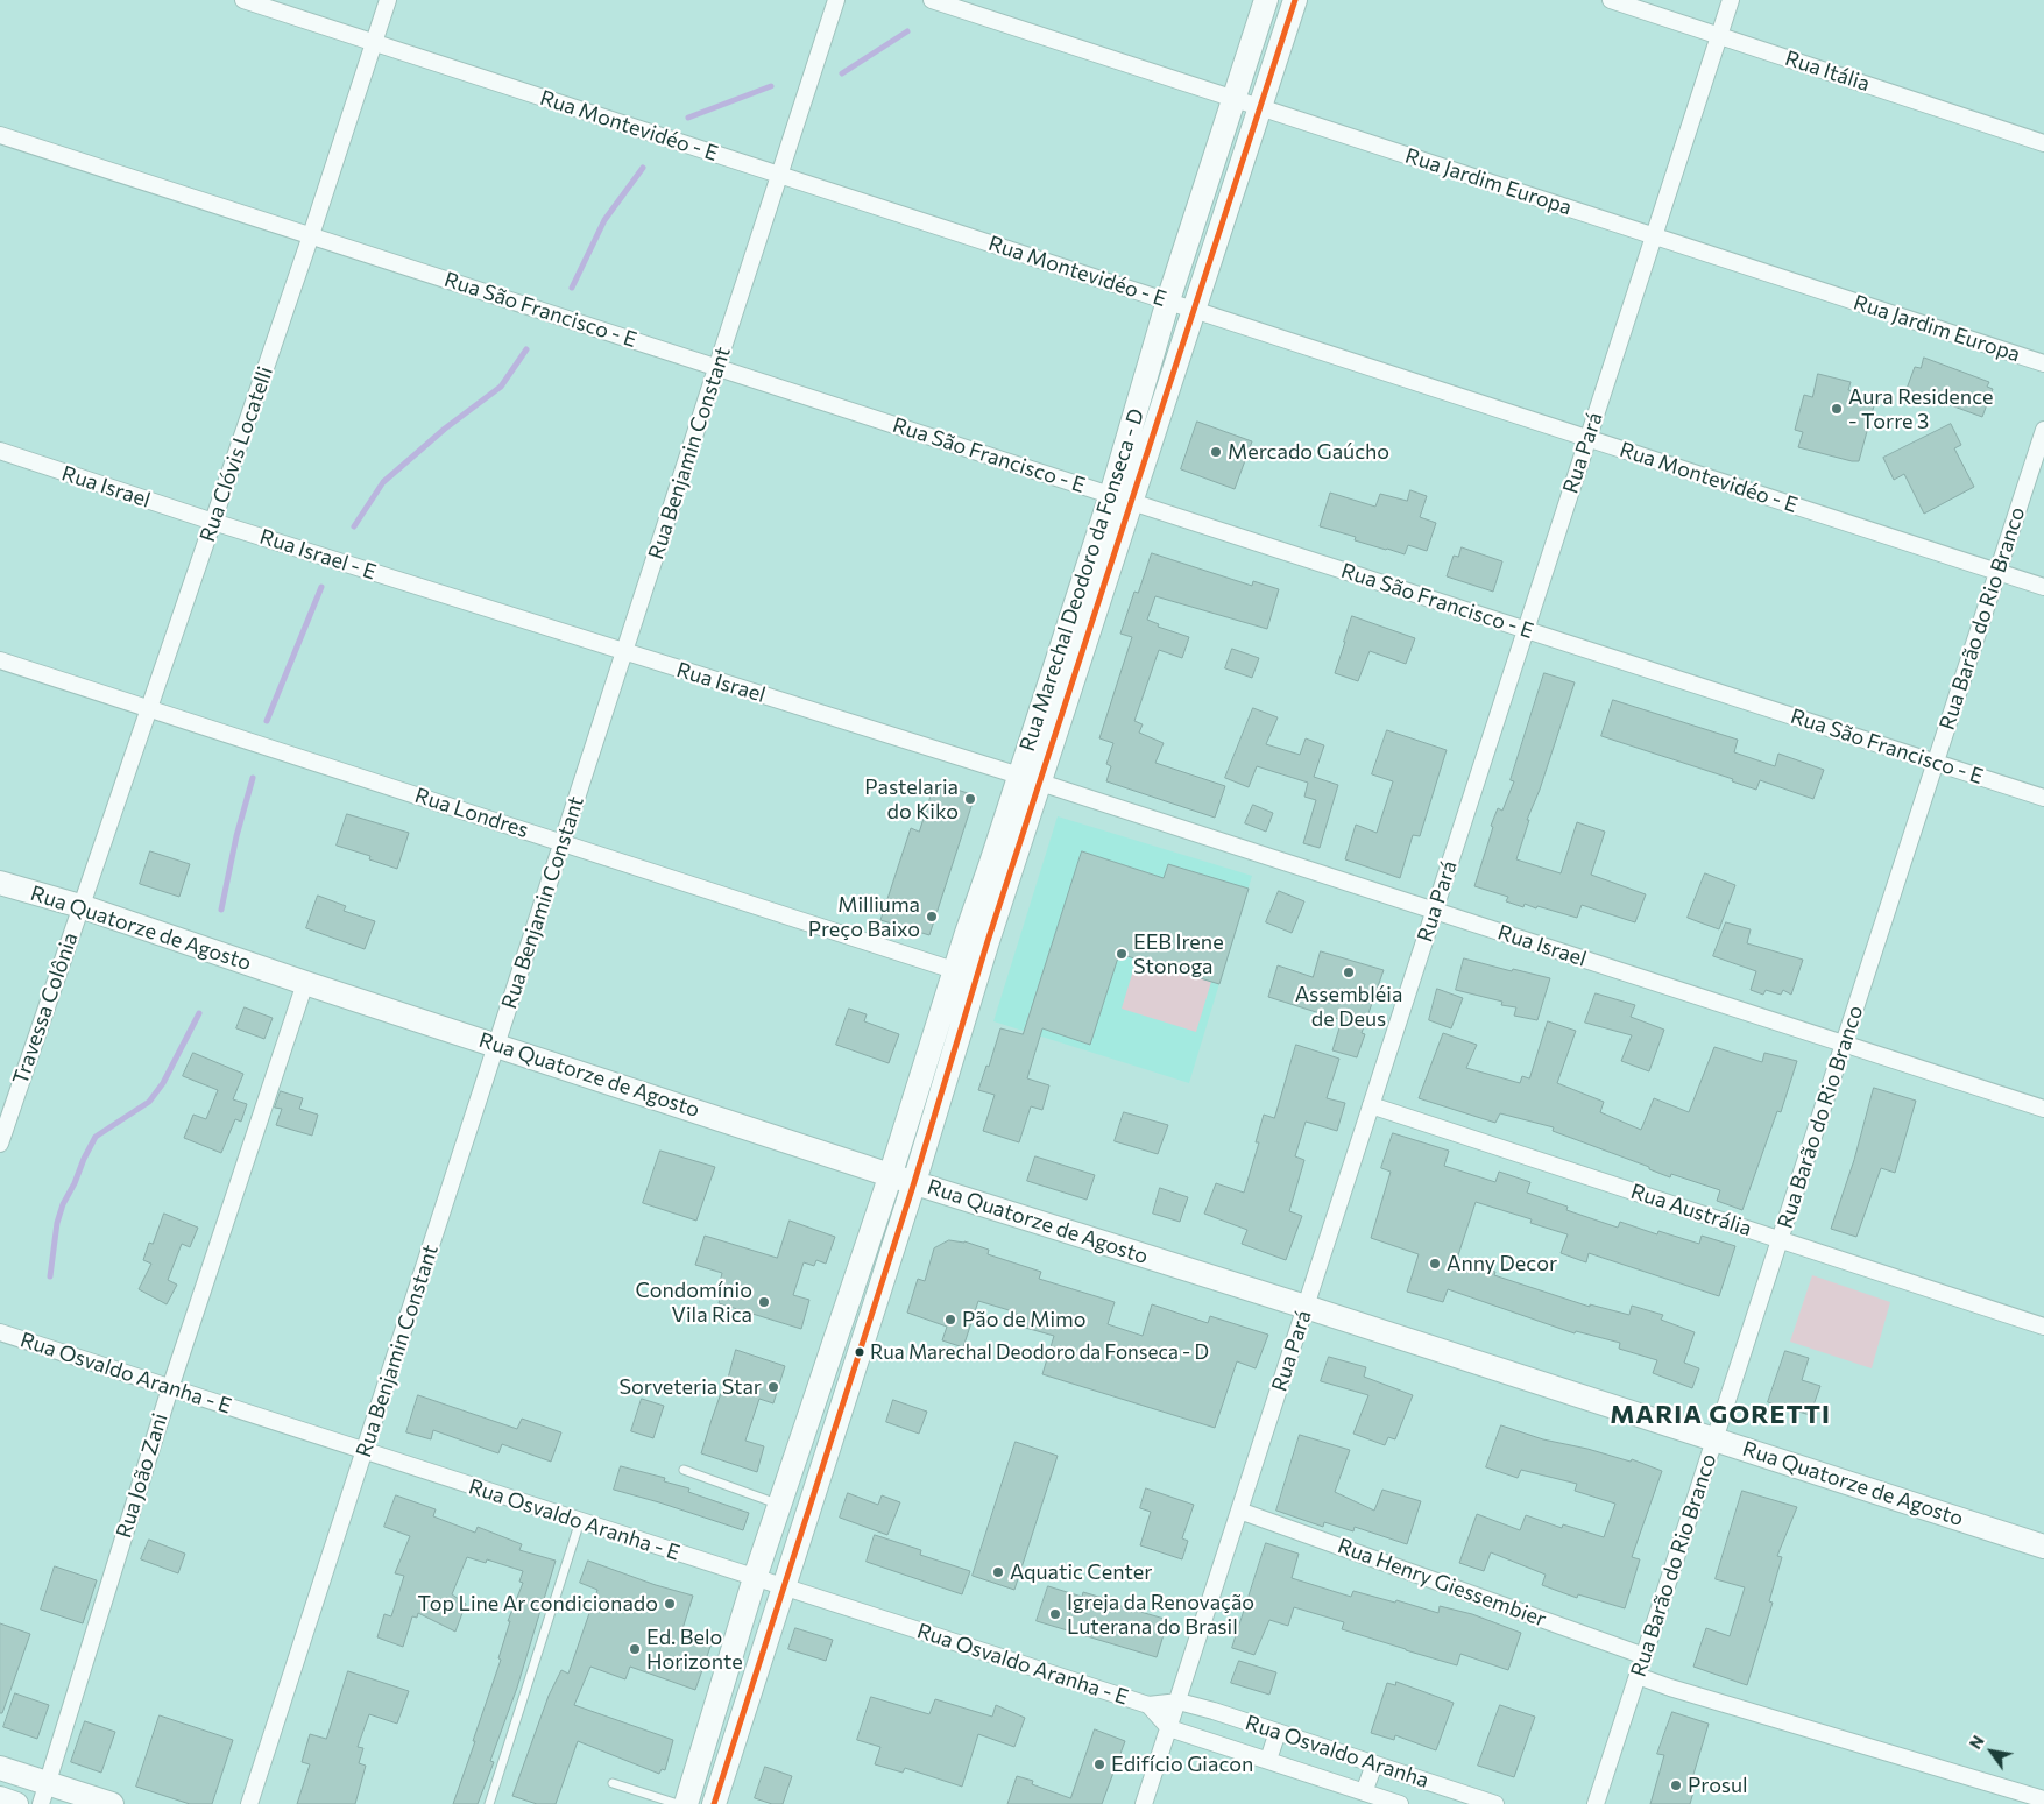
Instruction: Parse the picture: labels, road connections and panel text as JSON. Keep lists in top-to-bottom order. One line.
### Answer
{"streets":{"street":["Rua Itália","Rua Montevidéo - E","Rua Jardim Europa","Rua São Francisco - E","Rua Benjamin Constant","Rua Pará","Rua Clóvis Locatelli","Rua Israel","Rua Israel - E","Rua Marechal Deodoro da Fonseca - D","Rua Barão do Rio Branco","Rua Londres","Rua Quatorze de Agosto","Travessa Colônia","Rua Austrália","Rua Osvaldo Aranha - E","Rua João Zani","Rua Henry Giessembier","Rua Osvaldo Aranha"]},"crossings":[["Rua Itália","Rua Pará"],["Rua Montevidéo - E","Rua Benjamin Constant"],["Rua Montevidéo - E","Rua Pará"],["Rua Montevidéo - E","Rua Clóvis Locatelli"],["Rua Montevidéo - E","Rua Marechal Deodoro da Fonseca - D"],["Rua Montevidéo - E","Rua Barão do Rio Branco"],["Rua Jardim Europa","Rua Pará"],["Rua Jardim Europa","Rua Marechal Deodoro da Fonseca - D"],["Rua São Francisco - E","Rua Benjamin Constant"],["Rua São Francisco - E","Rua Pará"],["Rua São Francisco - E","Rua Clóvis Locatelli"],["Rua São Francisco - E","Rua Marechal Deodoro da Fonseca - D"],["Rua São Francisco - E","Rua Barão do Rio Branco"],["Rua Benjamin Constant","Rua Israel"],["Rua Benjamin Constant","Rua Londres"],["Rua Benjamin Constant","Rua Quatorze de Agosto"],["Rua Benjamin Constant","Rua Osvaldo Aranha - E"],["Rua Pará","Rua Israel"],["Rua Pará","Rua Quatorze de Agosto"],["Rua Pará","Rua Austrália"],["Rua Pará","Rua Osvaldo Aranha - E"],["Rua Pará","Rua Henry Giessembier"],["Rua Pará","Rua Osvaldo Aranha"],["Rua Clóvis Locatelli","Rua Israel"],["Rua Clóvis Locatelli","Rua Israel - E"],["Rua Clóvis Locatelli","Rua Londres"],["Rua Clóvis Locatelli","Rua Quatorze de Agosto"],["Rua Clóvis Locatelli","Travessa Colônia"],["Rua Israel","Rua Israel - E"],["Rua Israel","Rua Marechal Deodoro da Fonseca - D"],["Rua Israel","Rua Barão do Rio Branco"],["Rua Marechal Deodoro da Fonseca - D","Rua Londres"],["Rua Marechal Deodoro da Fonseca - D","Rua Quatorze de Agosto"],["Rua Marechal Deodoro da Fonseca - D","Rua Osvaldo Aranha - E"],["Rua Barão do Rio Branco","Rua Quatorze de Agosto"],["Rua Barão do Rio Branco","Rua Austrália"],["Rua Barão do Rio Branco","Rua Henry Giessembier"],["Rua Quatorze de Agosto","Travessa Colônia"],["Rua Quatorze de Agosto","Rua João Zani"],["Rua Osvaldo Aranha - E","Rua João Zani"],["Rua Osvaldo Aranha - E","Rua Osvaldo Aranha"]],"districts":["MARIA GORETTI"],"places":["Aura Residence - Torre 3","Mercado Gaúcho","Pastelaria do Kiko","Milliuma Preço Baixo","EEB Irene Stonoga","Assembléia de Deus","Anny Decor","Condomínio Vila Rica","Pão de Mimo","Rua Marechal Deodoro da Fonseca - D","Sorveteria Star","Aquatic Center","Top Line Ar condicionado","Igreja da Renovação Luterana do Brasil","Ed. Belo Horizonte","Edifício Giacon","Prosul"],"north":"top left"}
